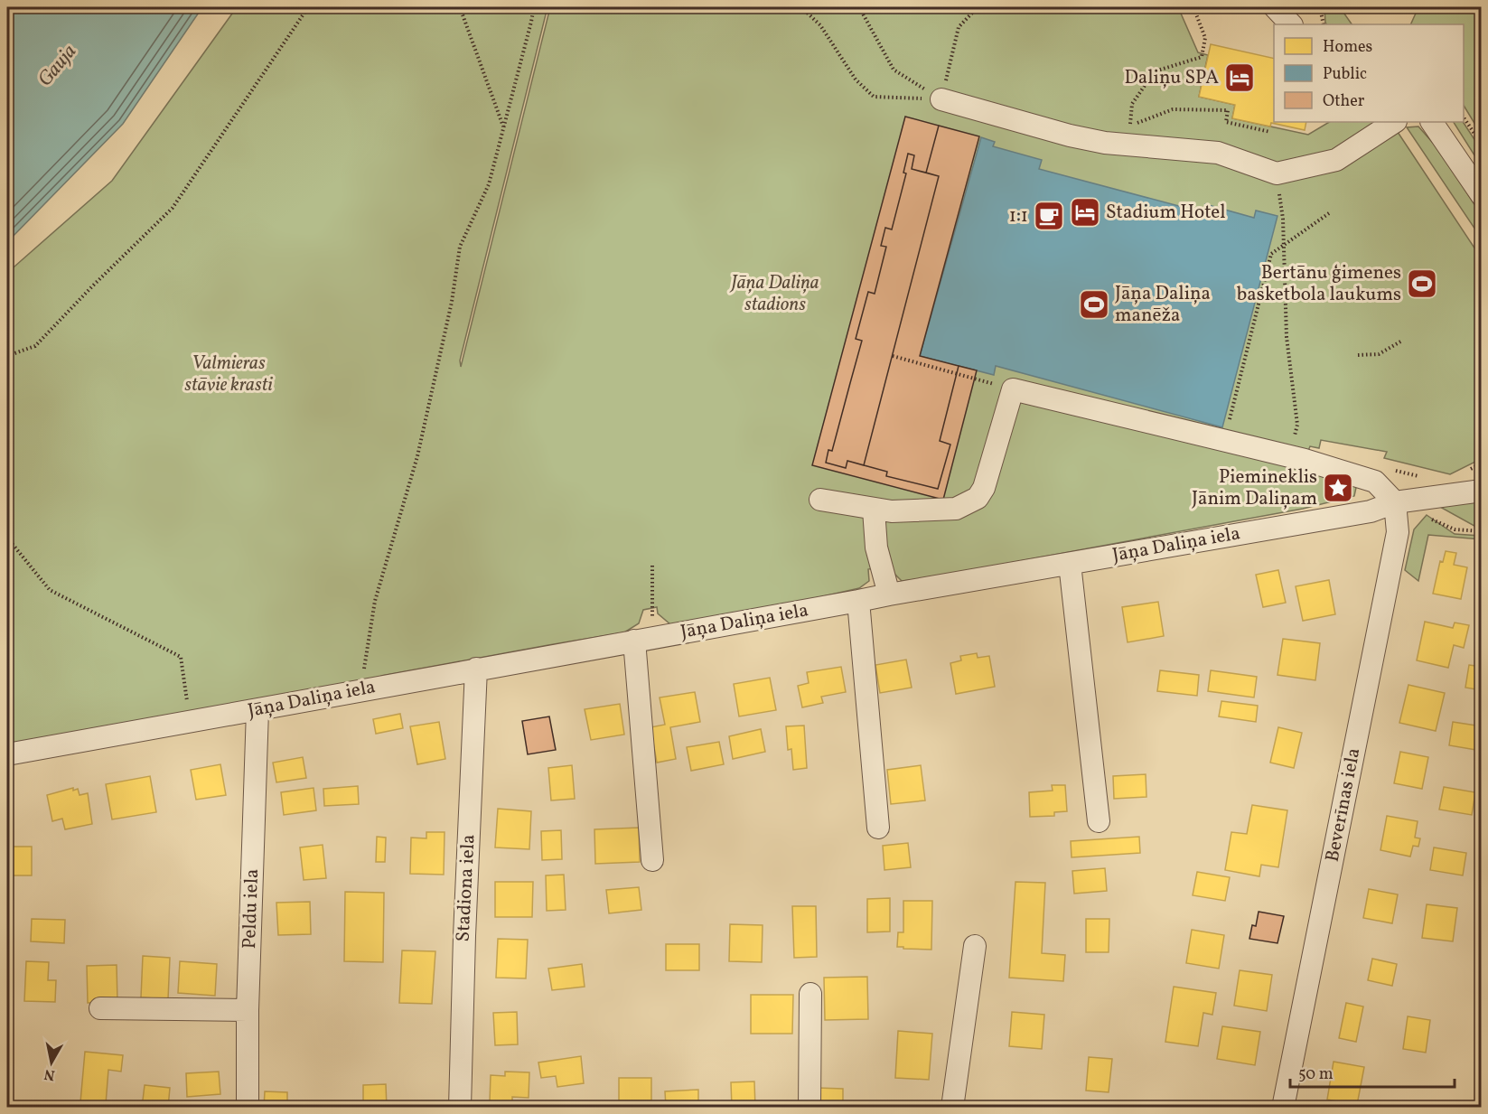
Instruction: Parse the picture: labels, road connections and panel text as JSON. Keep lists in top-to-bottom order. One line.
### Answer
{"streets":{"street":["Jāņa Daliņa iela","Beverīnas iela","Stadiona iela","Peldu iela"]},"crossings":[["Jāņa Daliņa iela","Beverīnas iela"],["Jāņa Daliņa iela","Stadiona iela"],["Jāņa Daliņa iela","Peldu iela"]],"water":["Gauja"],"parks":["Jāņa Daliņa stadions","Valmieras stāvie krasti"],"places":{"hotel":["Daliņu SPA","Stadium Hotel"],"cafe":["1:1"],"sports":["Bertānu ģimenes basketbola laukums","Jāņa Daliņa manēža"],"place":["Piemineklis Jānim Daliņam"]},"legend":["Homes","Public","Other"],"scale_bar":"50 m","north":"bottom"}
